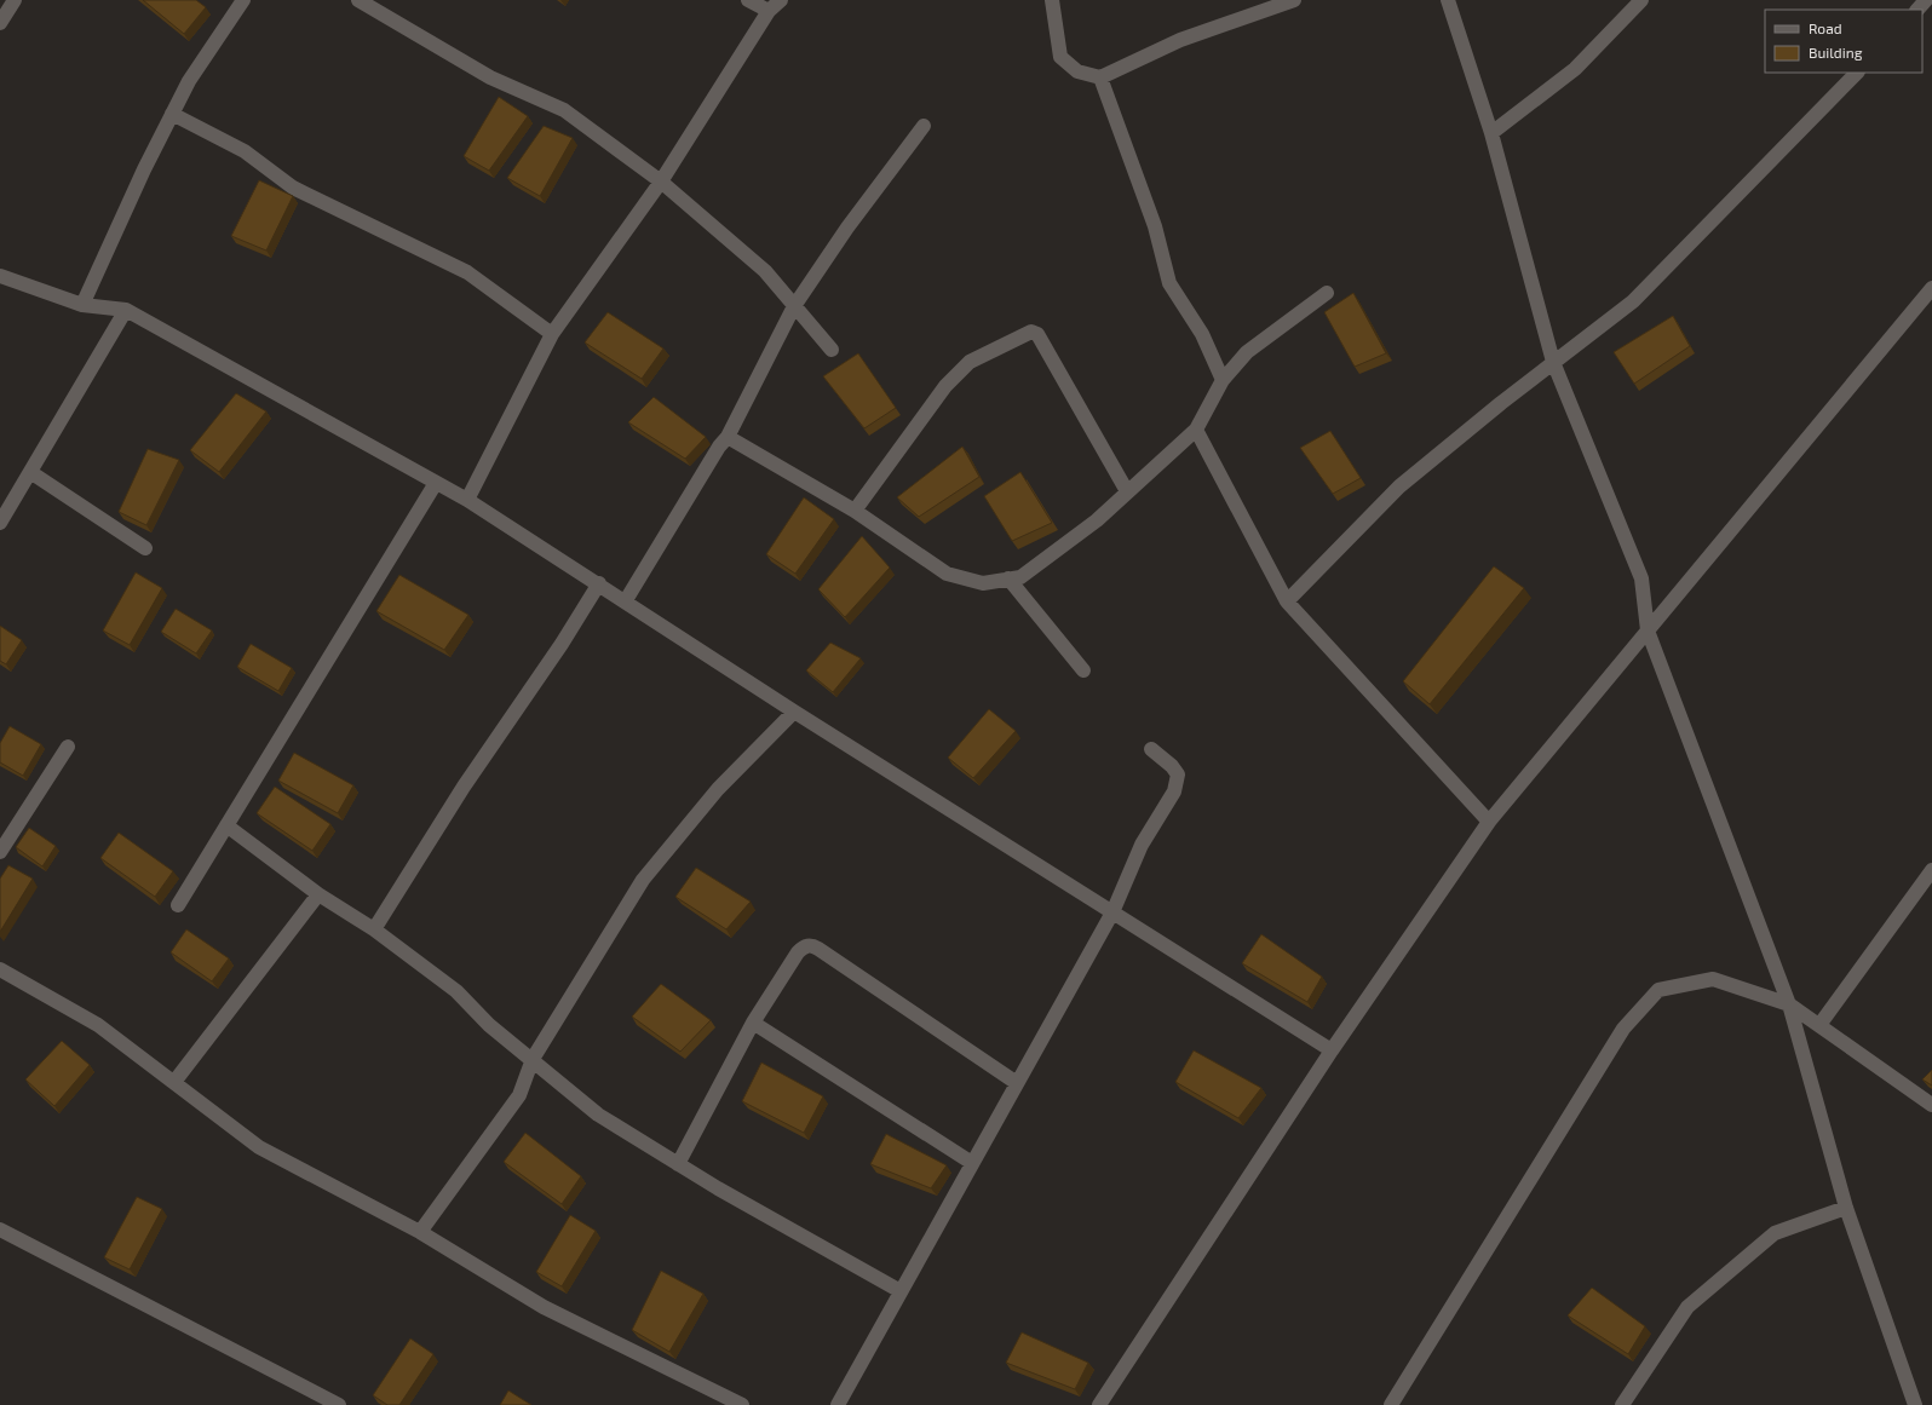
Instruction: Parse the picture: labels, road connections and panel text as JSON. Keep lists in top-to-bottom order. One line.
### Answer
{"legend":["Road","Building"]}
